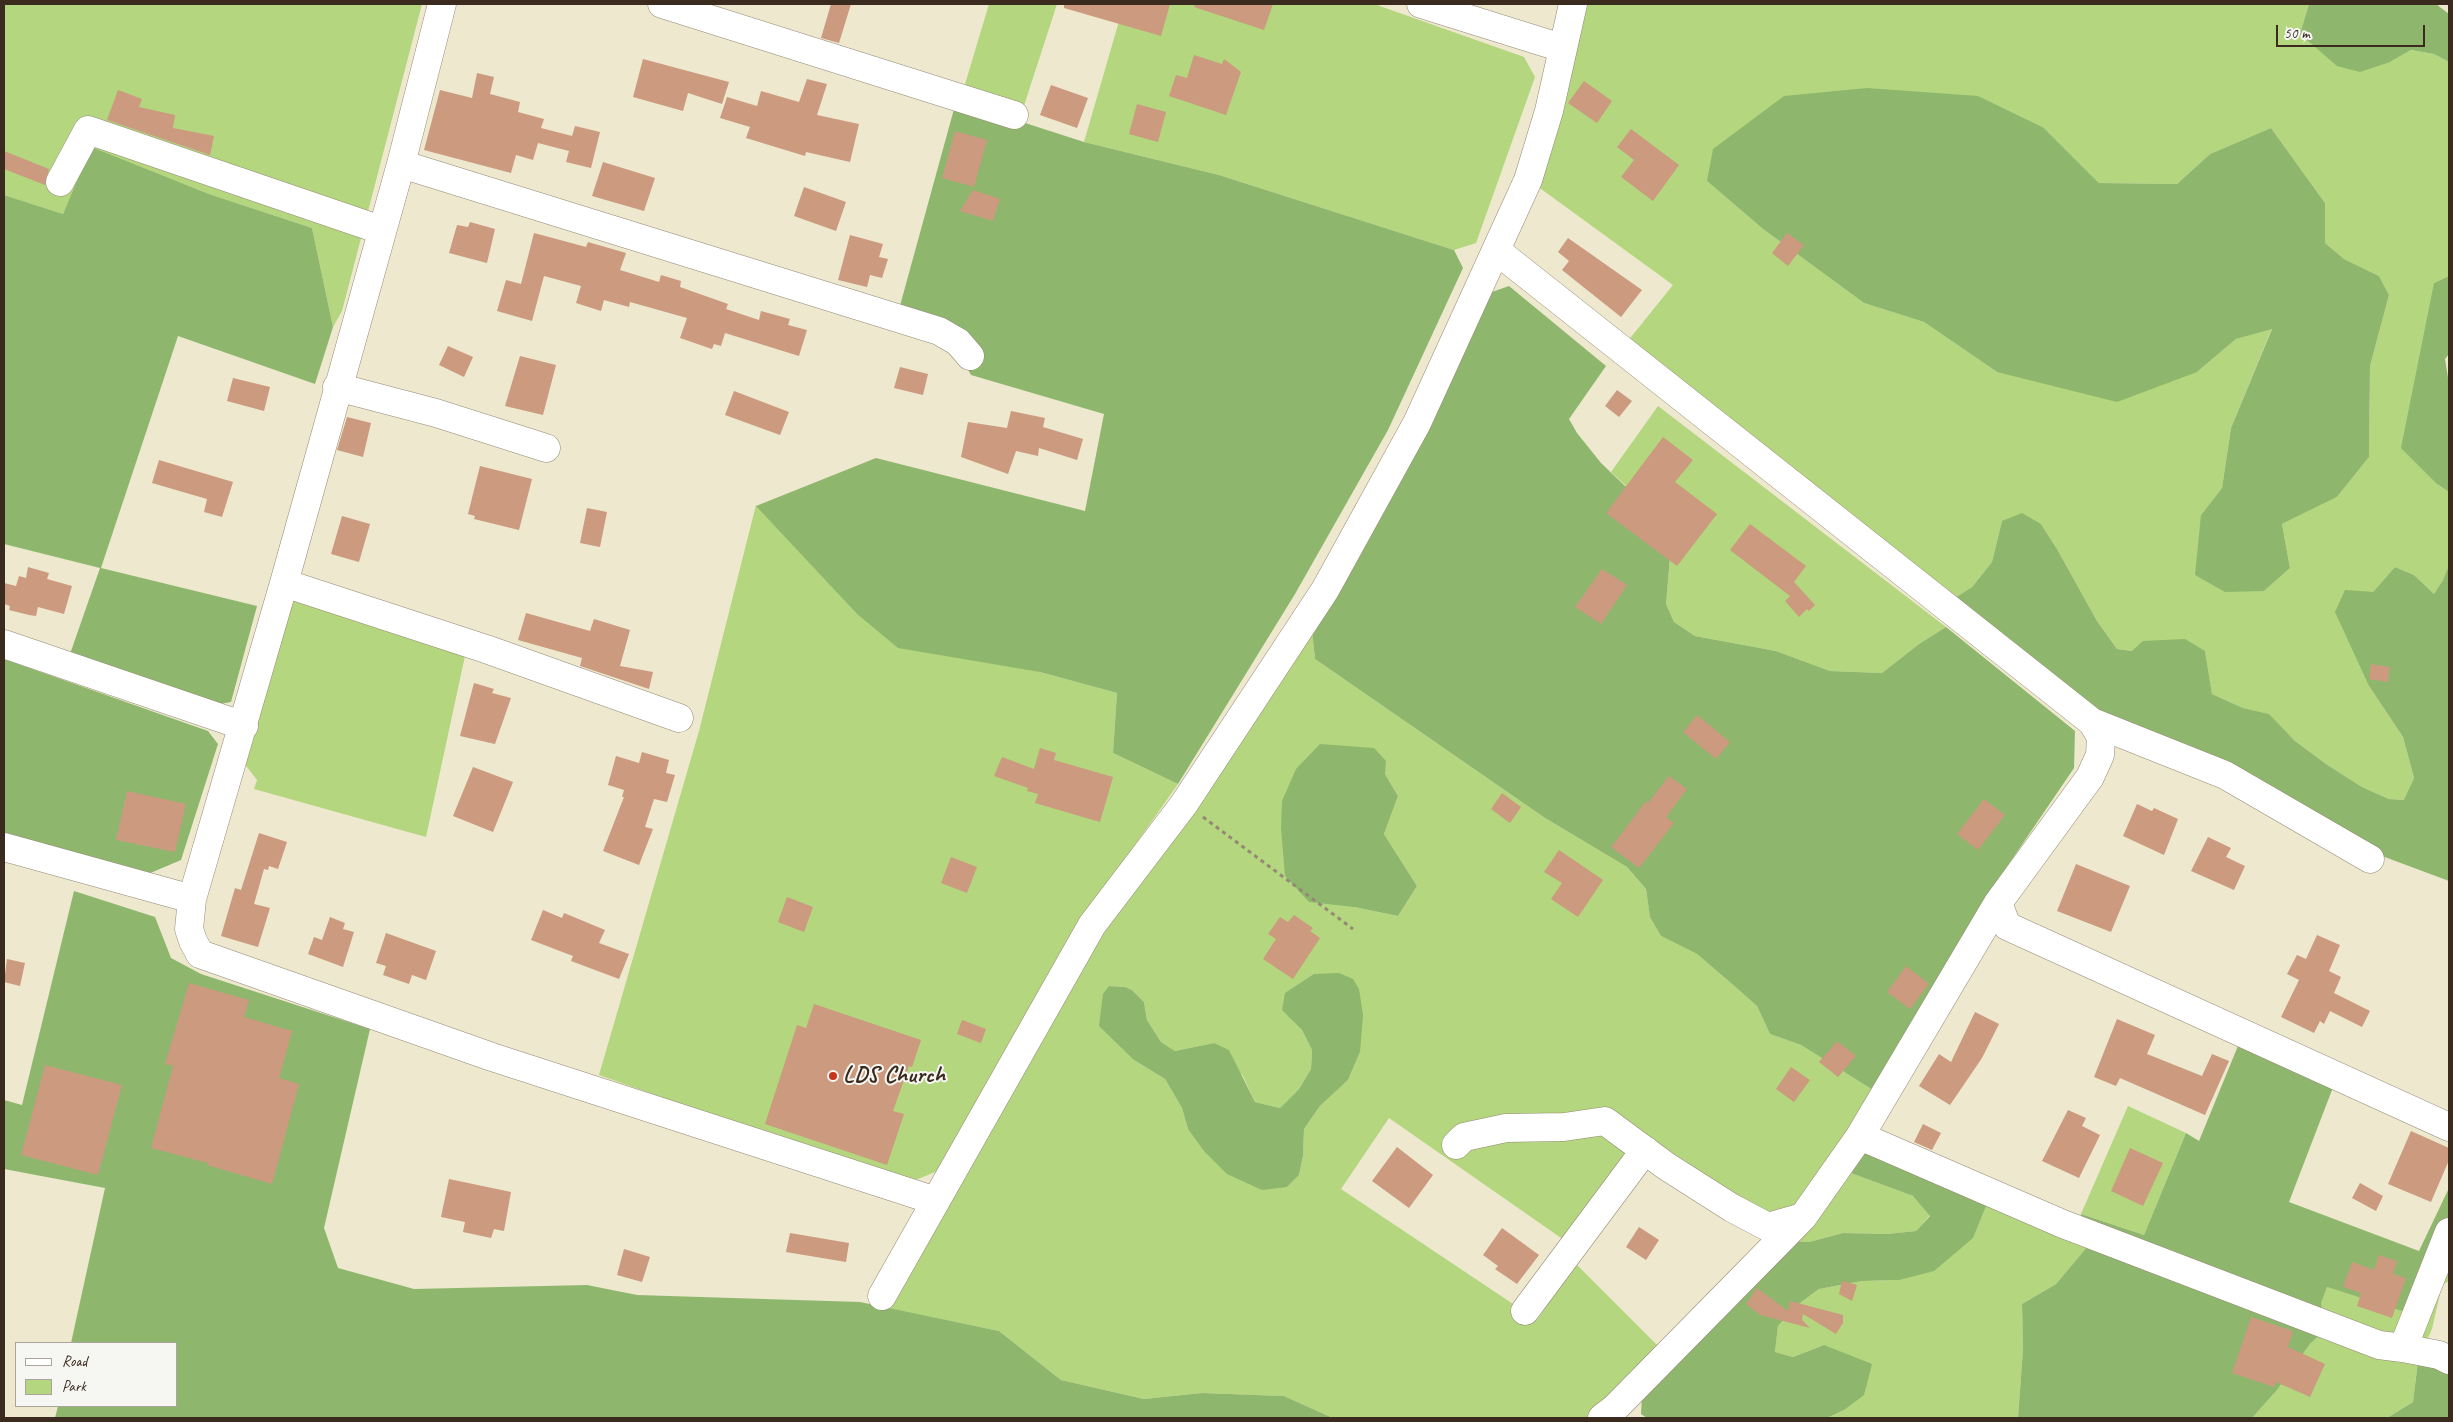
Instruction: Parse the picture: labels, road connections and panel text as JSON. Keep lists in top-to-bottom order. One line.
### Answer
{"places":["LDS Church"],"legend":["Road","Park"],"scale_bar":"50 m"}
